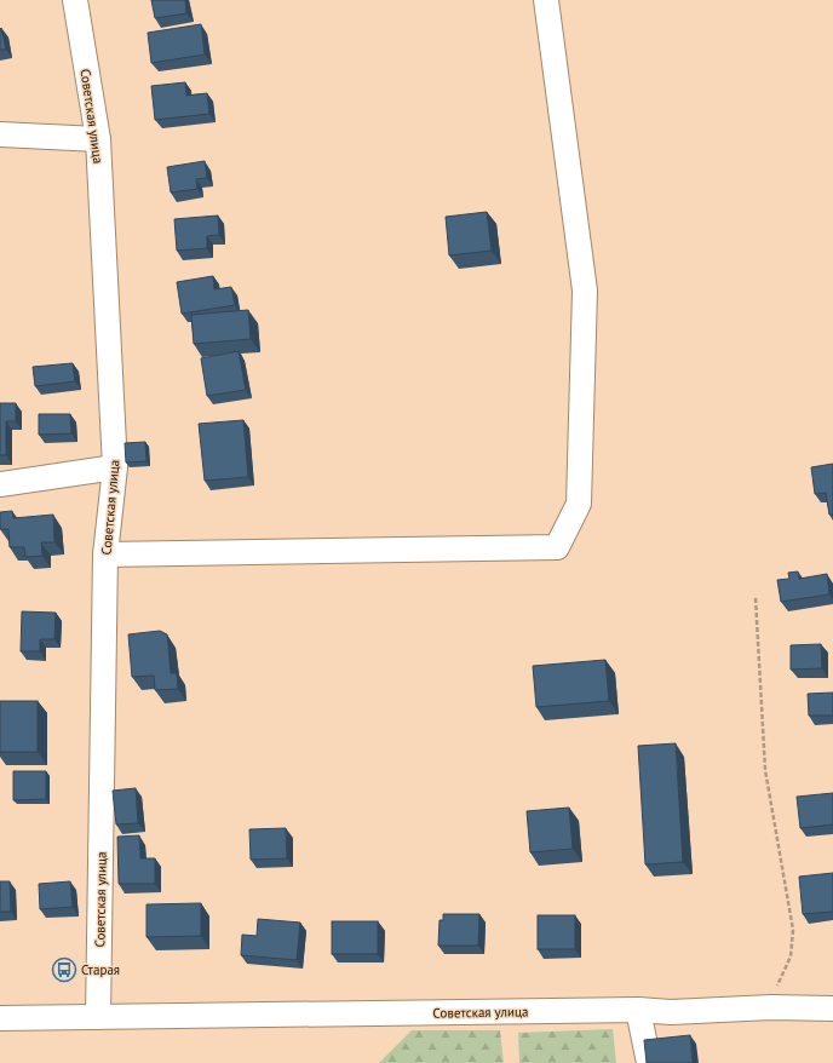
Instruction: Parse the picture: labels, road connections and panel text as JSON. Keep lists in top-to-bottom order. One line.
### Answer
{"streets":{"street":["Советская улица"]},"places":{"bus stop":["Старая"]}}
